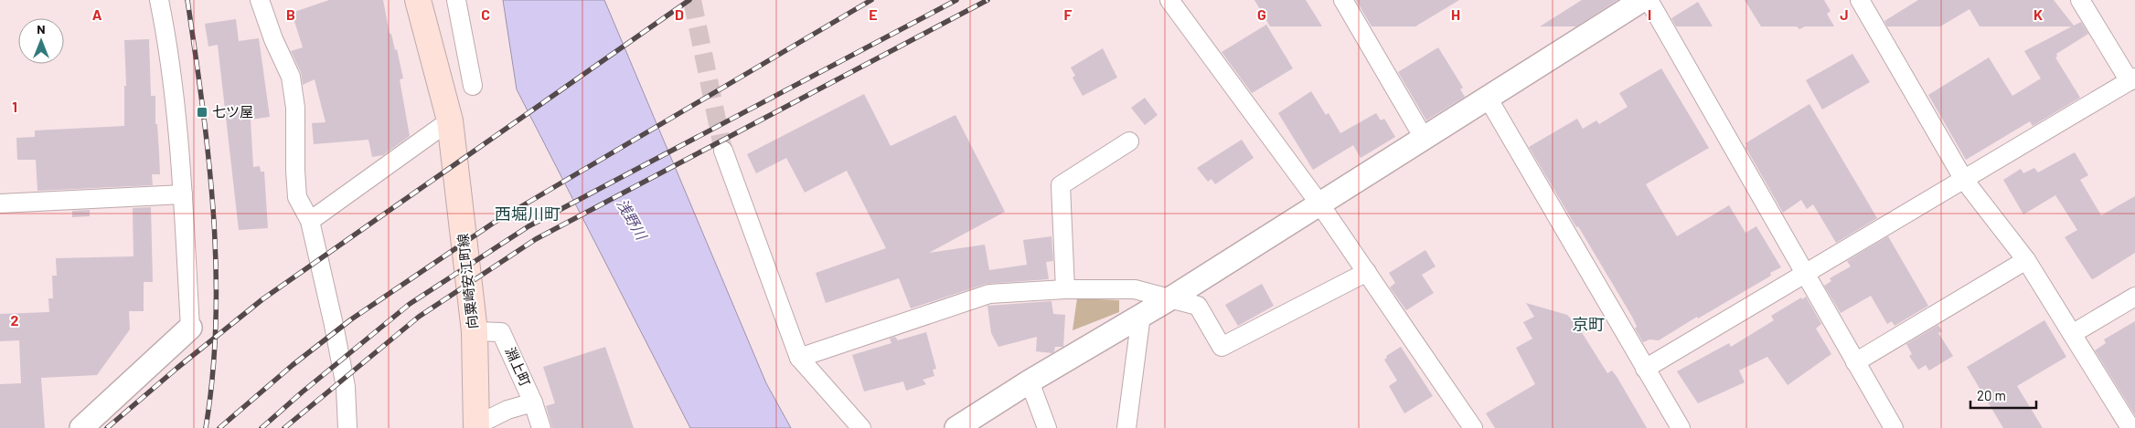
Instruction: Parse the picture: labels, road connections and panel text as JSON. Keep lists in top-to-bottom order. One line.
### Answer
{"streets":{"main road":["向粟崎安江町線"],"street":["淵上町"]},"crossings":[["向粟崎安江町線","淵上町"]],"districts":["西堀川町","京町"],"water":["浅野川"],"places":{"transit":["七ツ屋"]},"scale_bar":"20 m","north":"top","grid":{"columns":["A","B","C","D","E","F","G","H","I","J","K"],"rows":["1","2"]}}
